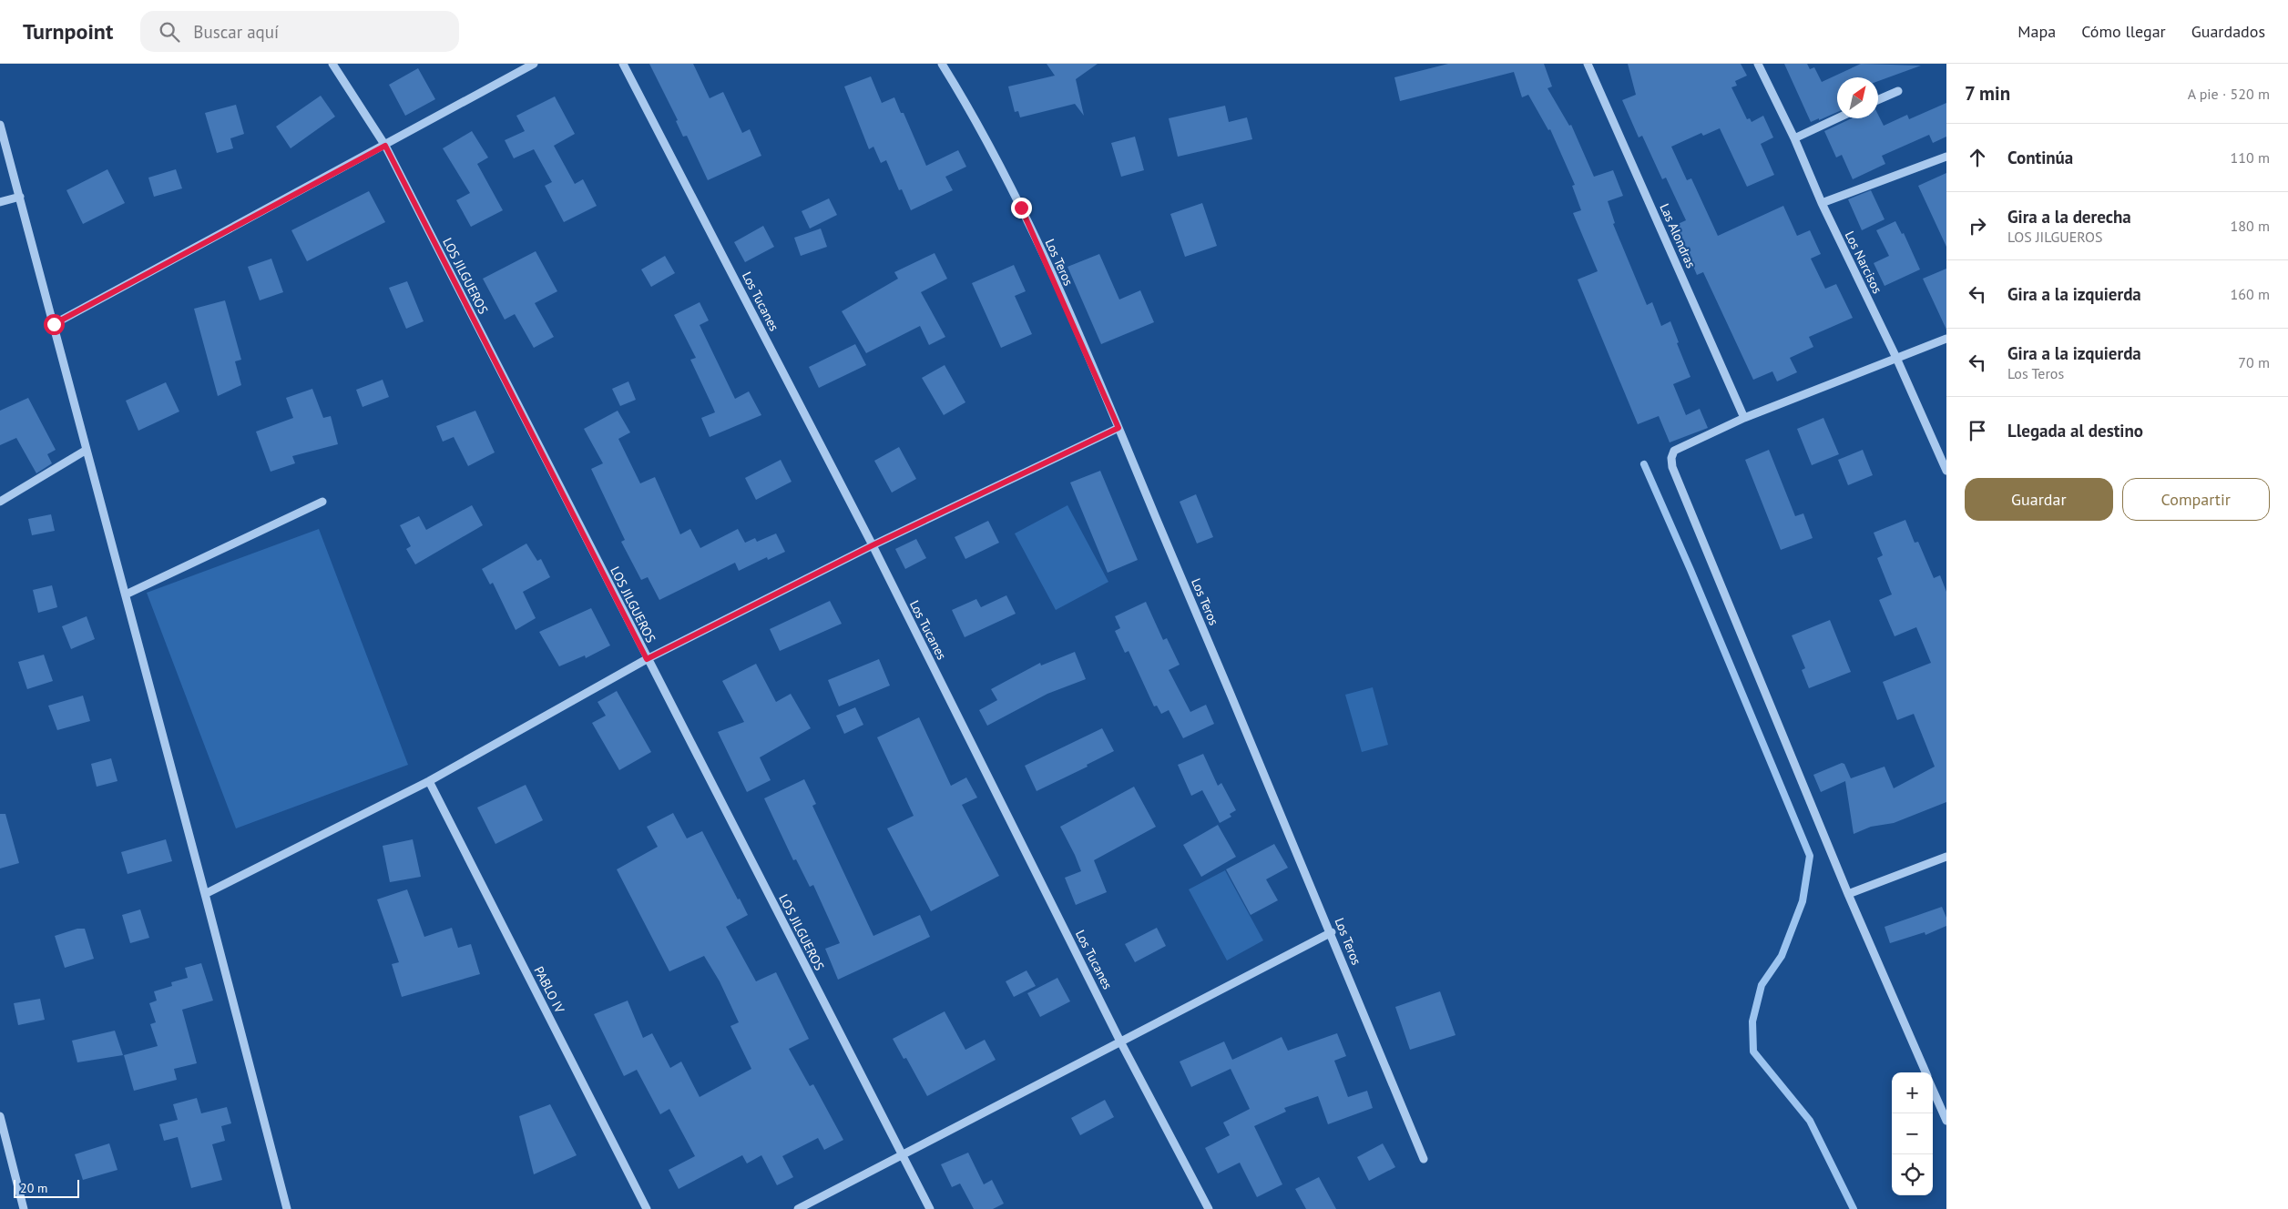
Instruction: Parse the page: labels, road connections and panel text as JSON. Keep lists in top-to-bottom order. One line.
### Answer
{"streets":{"street":["Las Alondras","Los Teros","Los Narcisos","LOS JILGUEROS","Los Tucanes","PABLO IV"]},"scale_bar":"20 m","north":"top right","page":{"header":"Turnpoint","search":"Buscar aquí","nav":["Mapa","Cómo llegar","Guardados"],"heading":["7 min","A pie · 520 m"],"list":[["Continúa","110 m"],["Gira a la derecha","LOS JILGUEROS","180 m"],["Gira a la izquierda","160 m"],["Gira a la izquierda","Los Teros","70 m"],"Llegada al destino"],"buttons":["Guardar","Compartir"],"map_buttons":["+","−"],"scale":"20 m"}}
